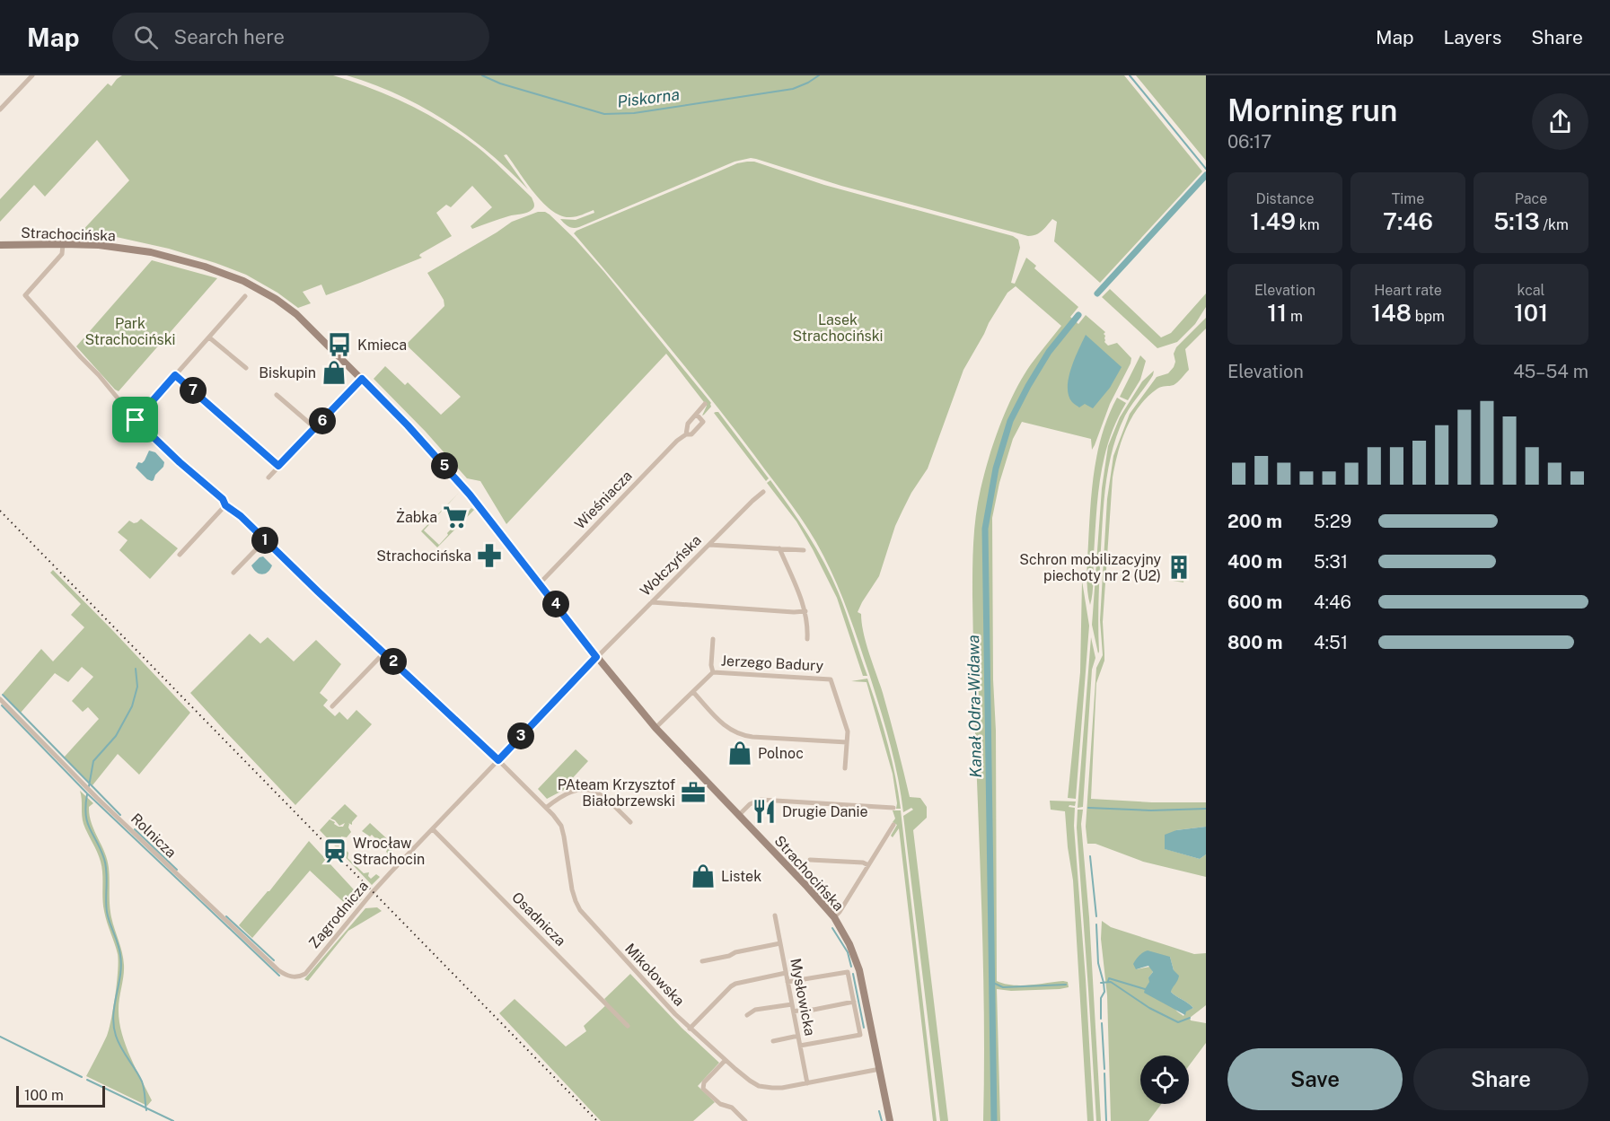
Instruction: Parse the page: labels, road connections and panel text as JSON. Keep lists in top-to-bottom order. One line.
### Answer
{"streets":{"main road":["Strachocińska"],"street":["Wieśniacza","Wołczyńska","Jerzego Badury","Rolnicza","Zagrodnicza","Osadnicza","Mikołowska","Mysłowicka"]},"crossings":[["Strachocińska","Wieśniacza"],["Strachocińska","Wołczyńska"],["Strachocińska","Jerzego Badury"],["Strachocińska","Zagrodnicza"],["Strachocińska","Mikołowska"],["Wołczyńska","Zagrodnicza"],["Rolnicza","Zagrodnicza"],["Zagrodnicza","Osadnicza"],["Zagrodnicza","Mikołowska"],["Mikołowska","Mysłowicka"]],"water":["Piskorna","Kanał Odra-Widawa"],"parks":["Lasek Strachociński","Park Strachociński"],"places":{"bus stop":["Kmieca"],"shop":["Biskupin","Polnoc","Listek"],"supermarket":["Żabka"],"pharmacy":["Strachocińska"],"building":["Schron mobilizacyjny piechoty nr 2 (U2)"],"office":["PAteam Krzysztof Białobrzewski"],"restaurant":["Drugie Danie"],"station":["Wrocław Strachocin"]},"scale_bar":"100 m","page":{"header":"Map","search":"Search here","nav":["Map","Layers","Share"],"heading":["Morning run","06:17"],"stats":[["Distance","1.49 km"],["Time","7:46"],["Pace","5:13 /km"],["Elevation","11 m"],["Heart rate","148 bpm"],["kcal","101"]],"chart":["Elevation","45–54 m"],"pins":["7","6","5","1","4","2","3"],"list":[{"name":"200 m","note":"5:29"},{"name":"400 m","note":"5:31"},{"name":"600 m","note":"4:46"},{"name":"800 m","note":"4:51"}],"buttons":["Save","Share"],"scale":"100 m"}}
